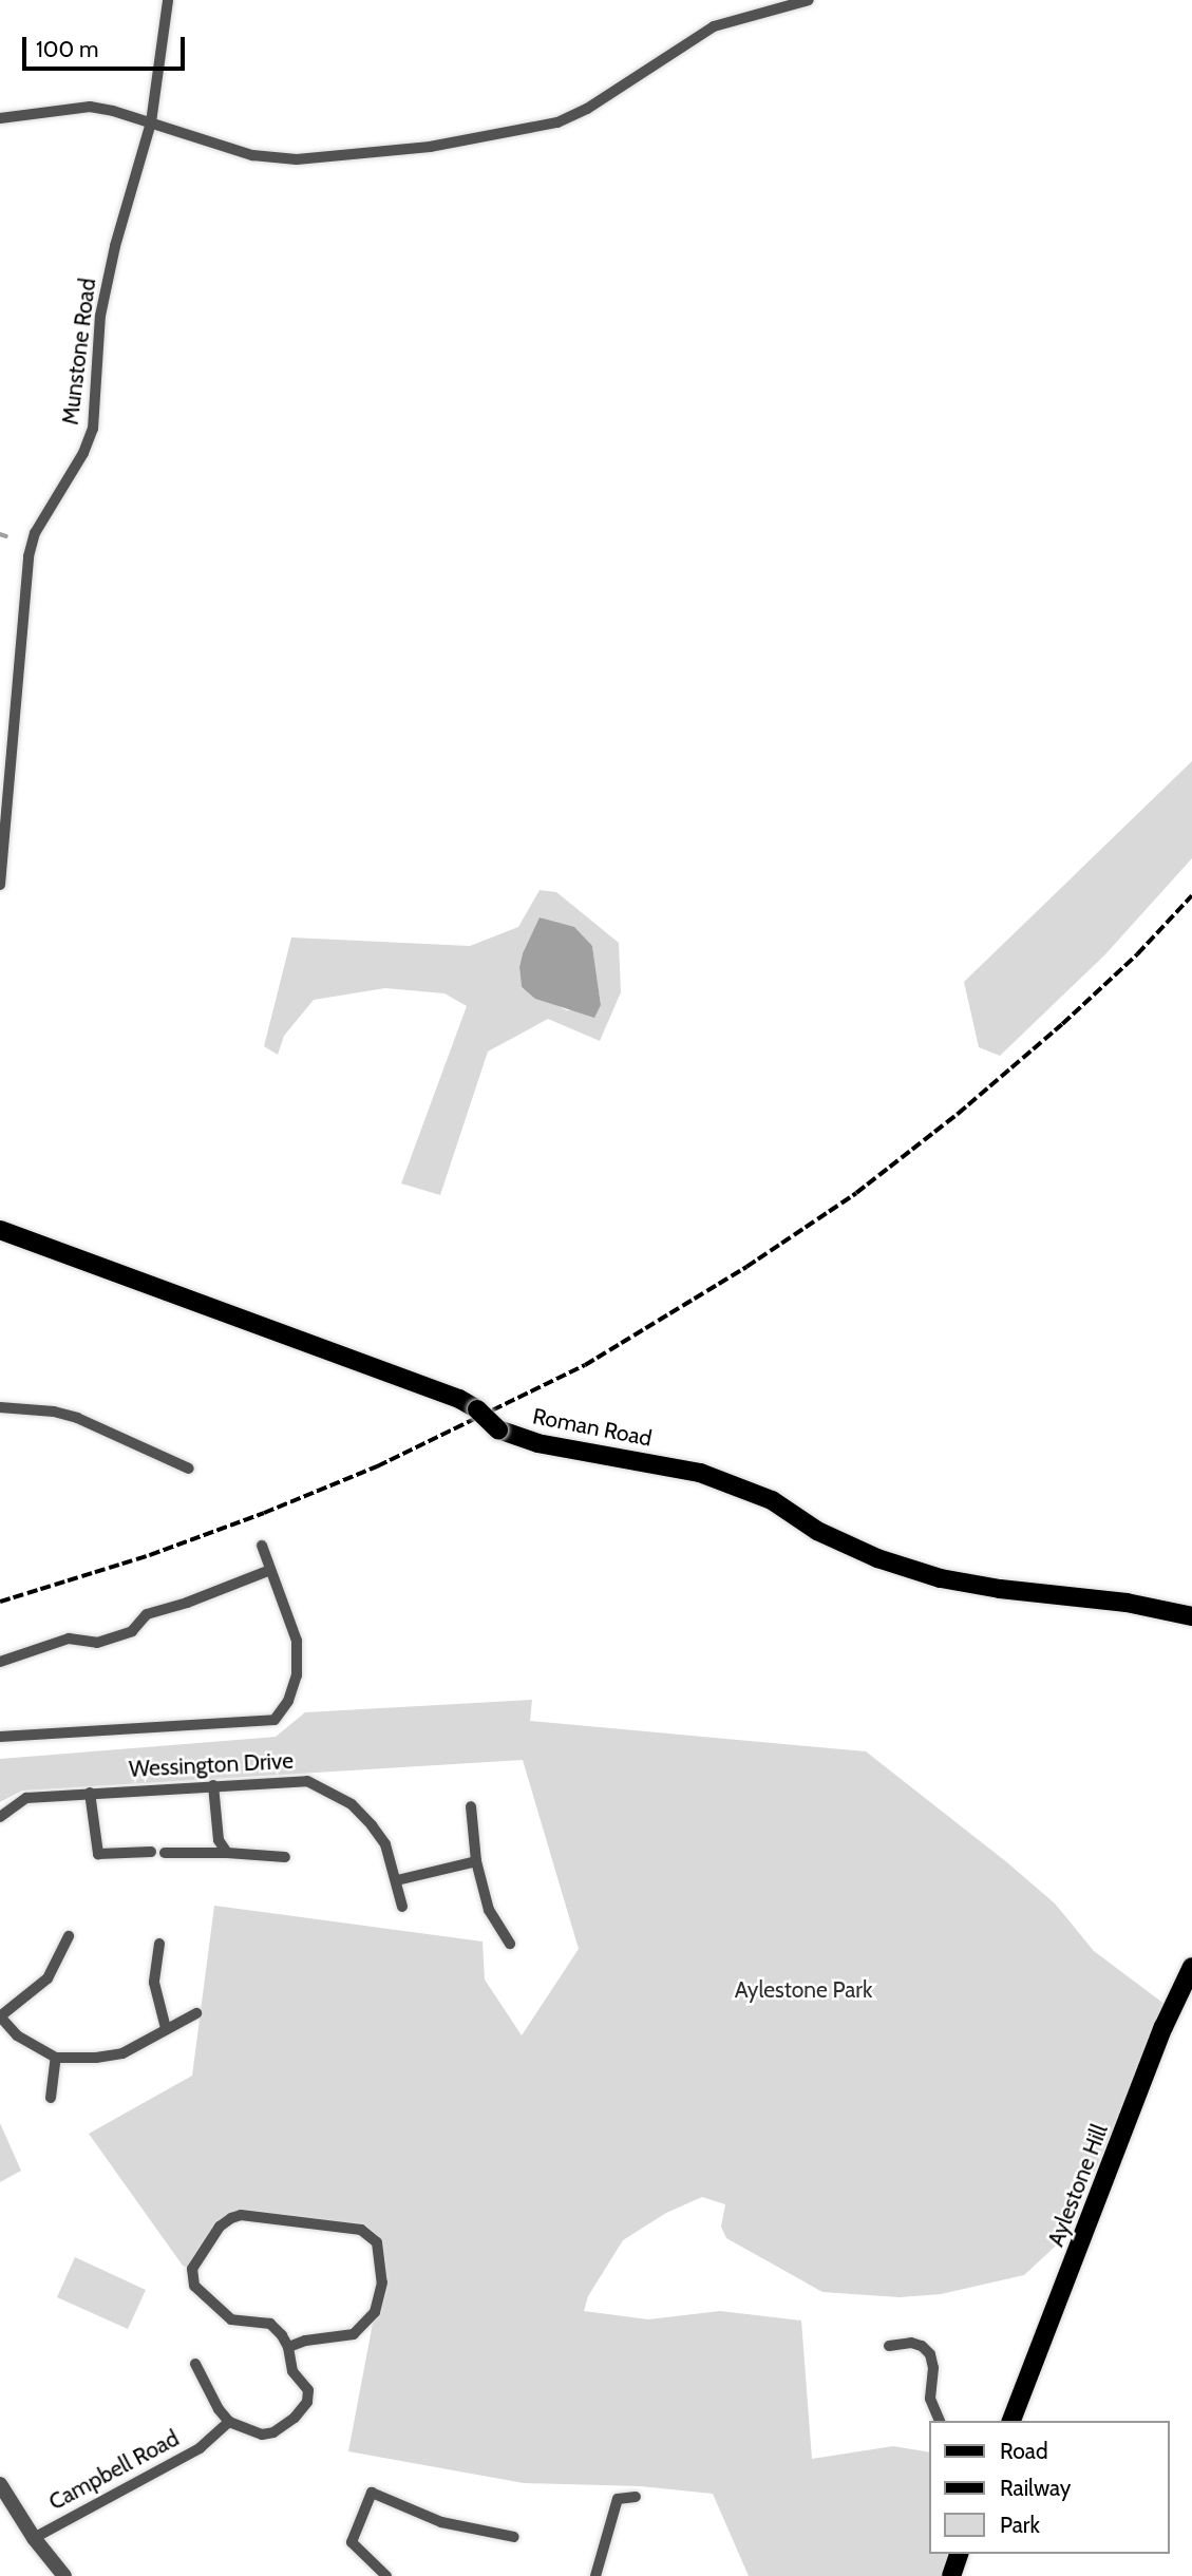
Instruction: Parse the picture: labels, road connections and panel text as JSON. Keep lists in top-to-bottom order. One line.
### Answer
{"streets":{"main road":["Roman Road","Aylestone Hill"],"street":["Munstone Road","Wessington Drive","Campbell Road"]},"parks":["Aylestone Park"],"legend":["Road","Railway","Park"],"scale_bar":"100 m"}
